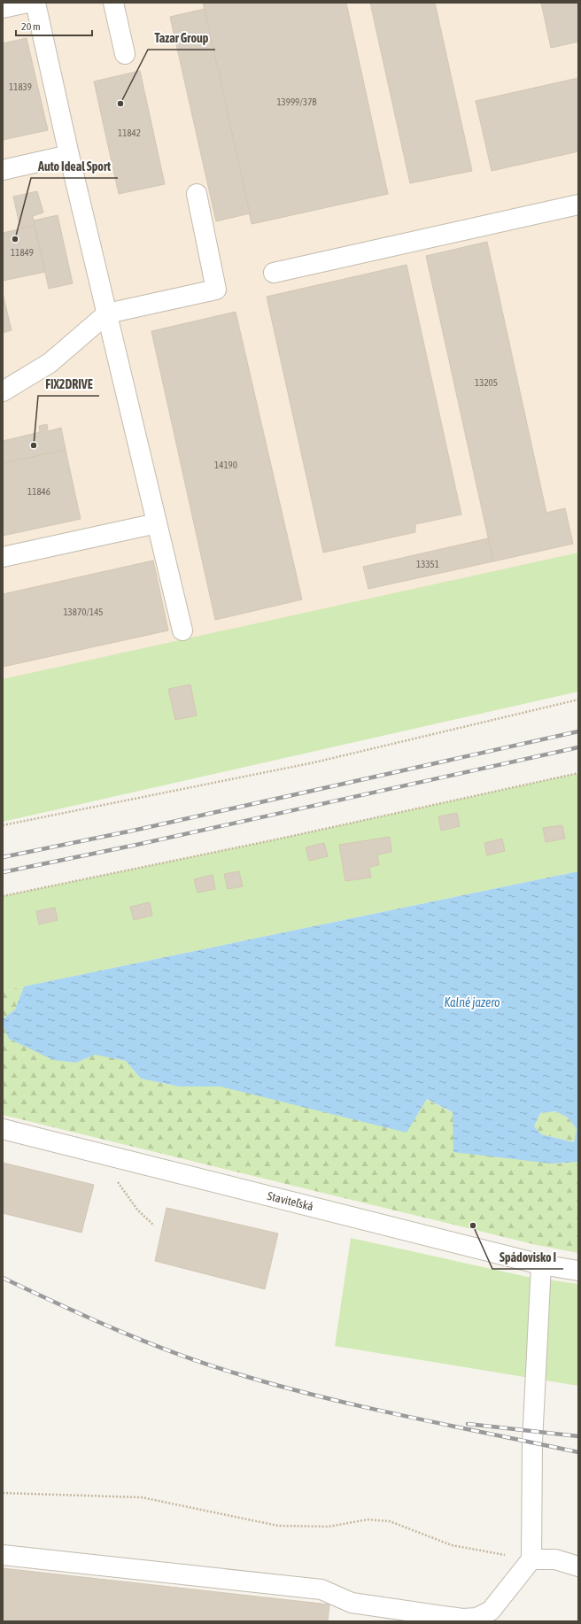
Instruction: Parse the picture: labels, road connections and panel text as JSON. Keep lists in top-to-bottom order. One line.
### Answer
{"streets":{"street":["Staviteľská"]},"water":["Kalné jazero"],"places":["Tazar Group","Auto Ideal Sport","FIX2DRIVE","Spádovisko I"],"house_numbers":["11839","13999/37B","11842","11849","13205","14190","11846","13351","13870/145"],"scale_bar":"20 m"}
